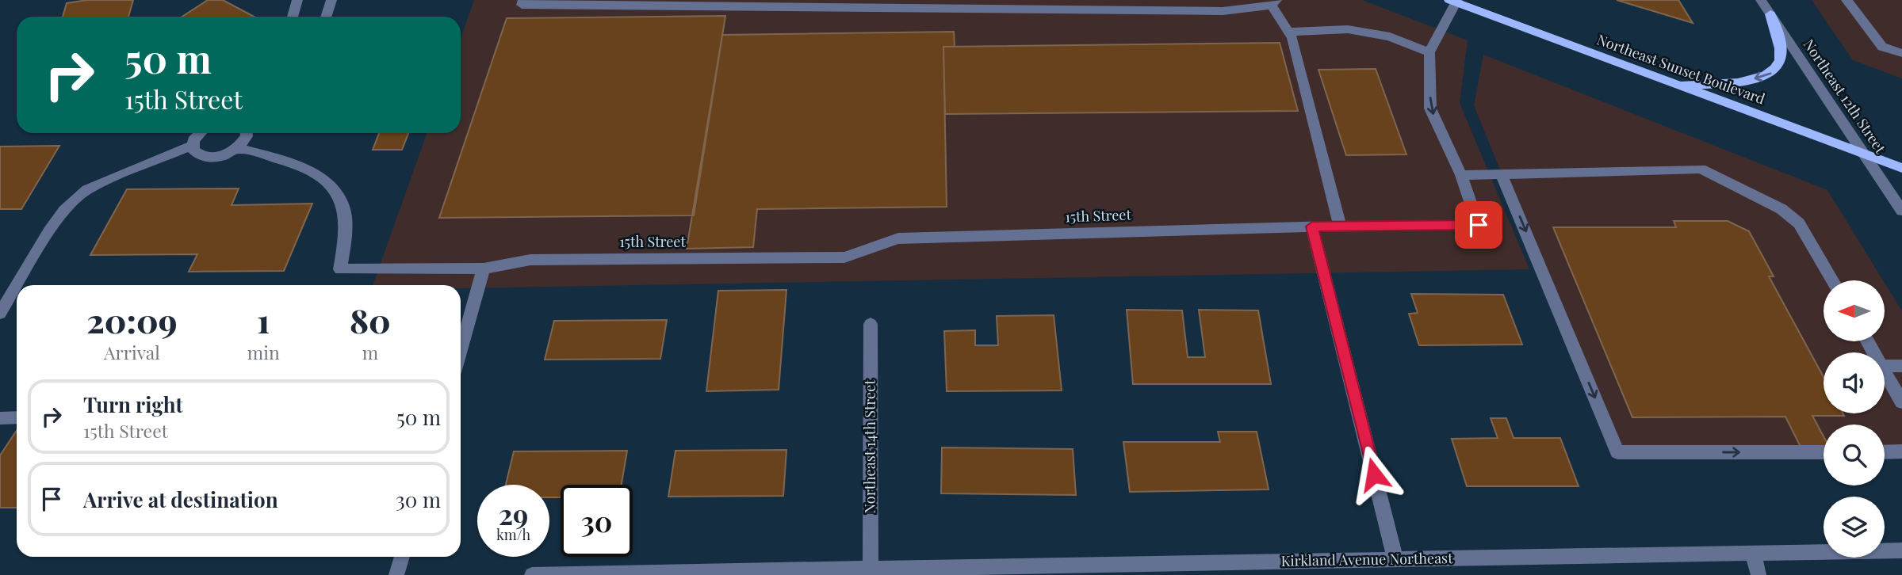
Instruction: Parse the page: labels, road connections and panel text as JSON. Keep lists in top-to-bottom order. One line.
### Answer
{"streets":{"main road":["Northeast Sunset Boulevard"],"street":["Northeast 12th Street","15th Street","Northeast 14th Street","Kirkland Avenue Northeast"]},"crossings":[["Northeast Sunset Boulevard","Northeast 12th Street"],["Northeast Sunset Boulevard","15th Street"],["Northeast 14th Street","Kirkland Avenue Northeast"]],"north":"left","page":{"turn":["50 m","15th Street"],"eta":["20:09","Arrival","1","min","80","m"],"list":[{"name":"Turn right","note":"15th Street","value":"50 m"},{"name":"Arrive at destination","value":"30 m"}],"speed":"29 km/h","limit":"30"}}
